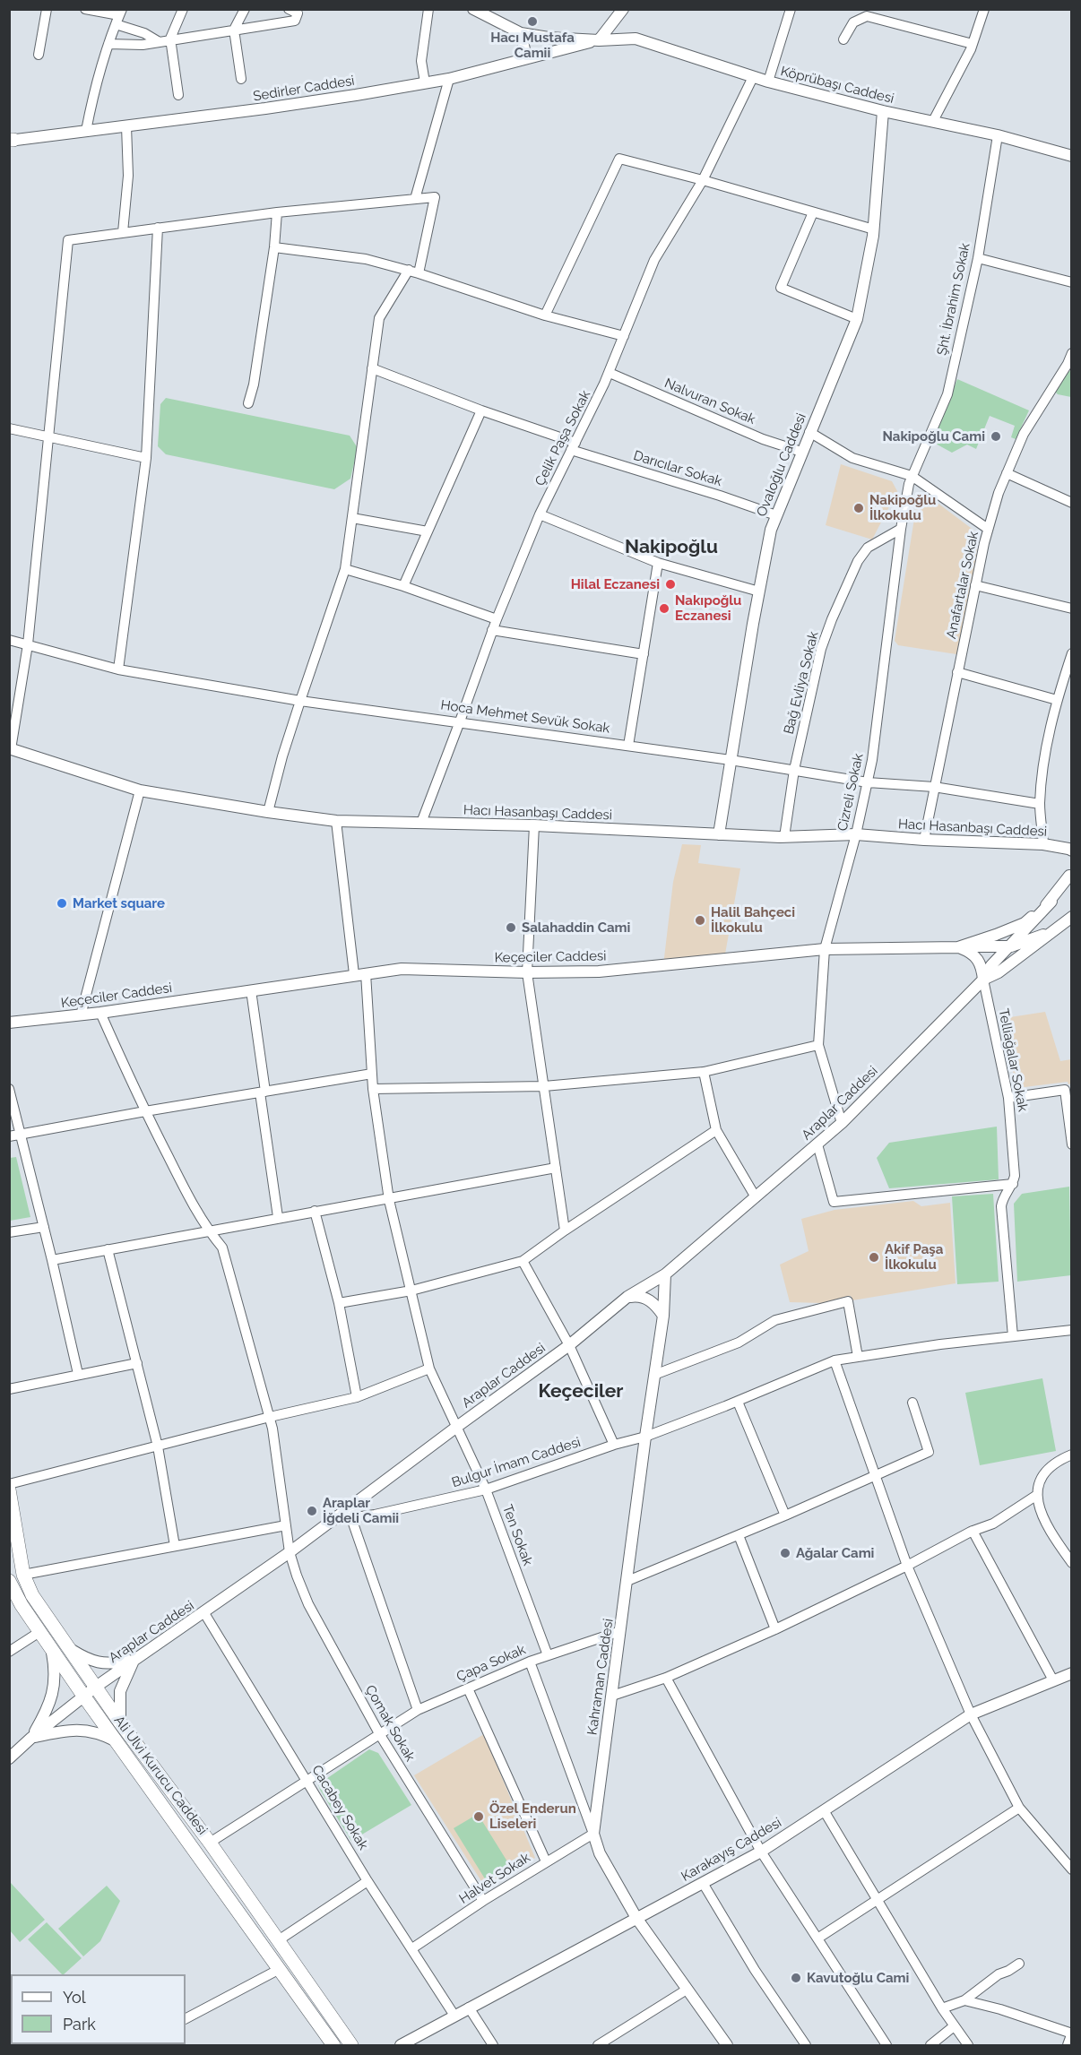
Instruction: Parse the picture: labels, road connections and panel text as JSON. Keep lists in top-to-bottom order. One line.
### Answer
{"streets":{"main road":["Ali Ulvi Kurucu Caddesi"],"street":["Köprübaşı Caddesi","Sedirler Caddesi","Şht. İbrahim Sokak","Nalvuran Sokak","Çelik Paşa Sokak","Ovaloğlu Caddesi","Darıcılar Sokak","Anafartalar Sokak","Bağ Evliya Sokak","Hoca Mehmet Sevük Sokak","Cizreli Sokak","Hacı Hasanbaşı Caddesi","Keçeciler Caddesi","Telliağalar Sokak","Araplar Caddesi","Bulgur İmam Caddesi","Ten Sokak","Çapa Sokak","Kahraman Caddesi","Çomak Sokak","Cacabey Sokak","Karakayış Caddesi","Halvet Sokak"]},"crossings":[["Köprübaşı Caddesi","Sedirler Caddesi"],["Köprübaşı Caddesi","Şht. İbrahim Sokak"],["Köprübaşı Caddesi","Çelik Paşa Sokak"],["Köprübaşı Caddesi","Ovaloğlu Caddesi"],["Şht. İbrahim Sokak","Cizreli Sokak"],["Nalvuran Sokak","Çelik Paşa Sokak"],["Nalvuran Sokak","Ovaloğlu Caddesi"],["Çelik Paşa Sokak","Darıcılar Sokak"],["Çelik Paşa Sokak","Hoca Mehmet Sevük Sokak"],["Çelik Paşa Sokak","Hacı Hasanbaşı Caddesi"],["Ovaloğlu Caddesi","Darıcılar Sokak"],["Ovaloğlu Caddesi","Hoca Mehmet Sevük Sokak"],["Ovaloğlu Caddesi","Hacı Hasanbaşı Caddesi"],["Anafartalar Sokak","Hoca Mehmet Sevük Sokak"],["Anafartalar Sokak","Hacı Hasanbaşı Caddesi"],["Bağ Evliya Sokak","Hoca Mehmet Sevük Sokak"],["Bağ Evliya Sokak","Cizreli Sokak"],["Bağ Evliya Sokak","Hacı Hasanbaşı Caddesi"],["Hoca Mehmet Sevük Sokak","Cizreli Sokak"],["Cizreli Sokak","Hacı Hasanbaşı Caddesi"],["Cizreli Sokak","Keçeciler Caddesi"],["Cizreli Sokak","Araplar Caddesi"],["Hacı Hasanbaşı Caddesi","Ten Sokak"],["Keçeciler Caddesi","Araplar Caddesi"],["Keçeciler Caddesi","Ten Sokak"],["Keçeciler Caddesi","Çomak Sokak"],["Telliağalar Sokak","Araplar Caddesi"],["Telliağalar Sokak","Bulgur İmam Caddesi"],["Araplar Caddesi","Bulgur İmam Caddesi"],["Araplar Caddesi","Ten Sokak"],["Araplar Caddesi","Kahraman Caddesi"],["Araplar Caddesi","Çomak Sokak"],["Araplar Caddesi","Ali Ulvi Kurucu Caddesi"],["Araplar Caddesi","Cacabey Sokak"],["Bulgur İmam Caddesi","Ten Sokak"],["Bulgur İmam Caddesi","Kahraman Caddesi"],["Ten Sokak","Çapa Sokak"],["Çapa Sokak","Kahraman Caddesi"],["Çapa Sokak","Çomak Sokak"],["Çapa Sokak","Ali Ulvi Kurucu Caddesi"],["Çapa Sokak","Cacabey Sokak"],["Kahraman Caddesi","Karakayış Caddesi"],["Kahraman Caddesi","Halvet Sokak"],["Çomak Sokak","Halvet Sokak"],["Cacabey Sokak","Karakayış Caddesi"],["Cacabey Sokak","Halvet Sokak"]],"districts":["Nakipoğlu","Keçeciler"],"places":["Hacı Mustafa Camii","Nakipoğlu Cami","Nakipoğlu İlkokulu","Hilal Eczanesi","Nakıpoğlu Eczanesi","Market square","Halil Bahçeci İlkokulu","Salahaddin Cami","Akif Paşa İlkokulu","Araplar İğdeli Camii","Ağalar Cami","Özel Enderun Liseleri","Kavutoğlu Cami"],"legend":["Yol","Park"]}
